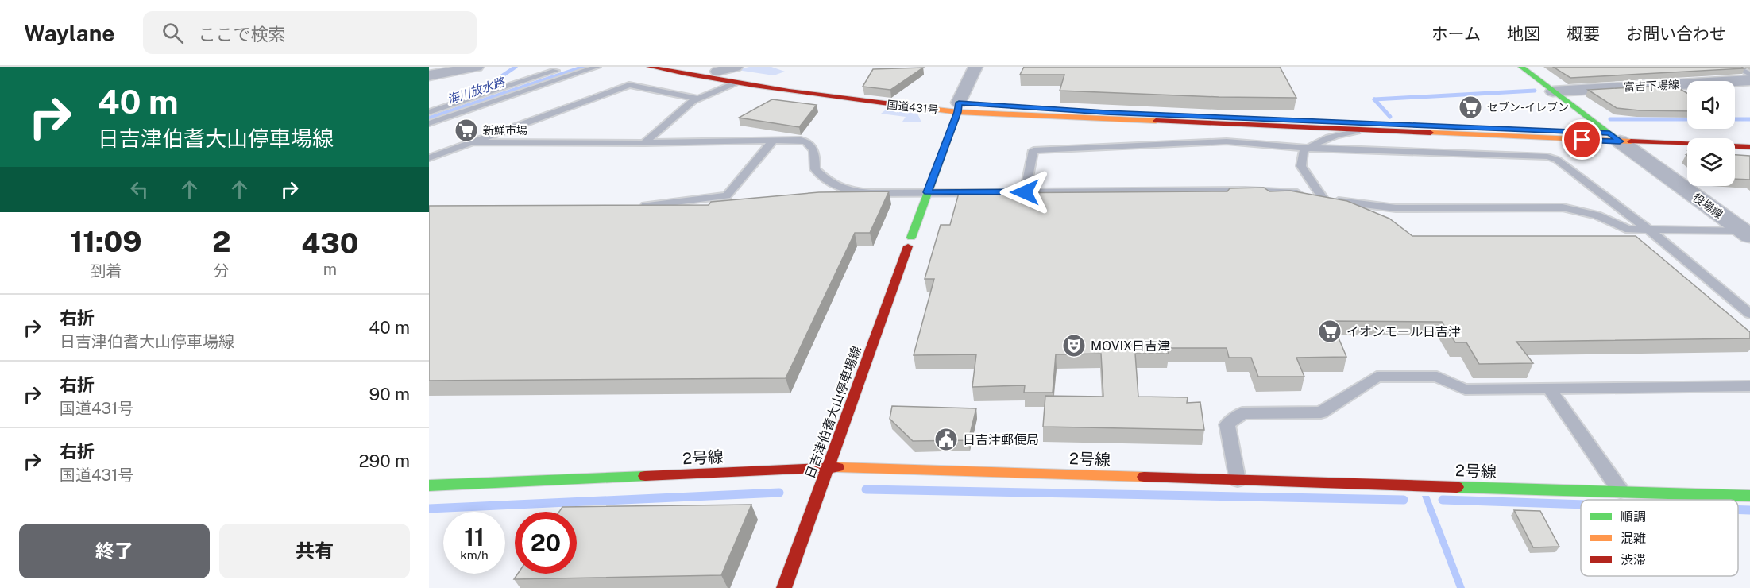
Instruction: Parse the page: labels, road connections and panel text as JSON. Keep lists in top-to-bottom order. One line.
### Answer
{"streets":{"main road":["国道431号","日吉津伯耆大山停車場線","2号線"],"street":["富吉下場線","役場線"]},"crossings":[["国道431号","役場線"],["国道431号","日吉津伯耆大山停車場線"],["日吉津伯耆大山停車場線","2号線"]],"water":["海川放水路"],"places":{"supermarket":["セブン-イレブン","新鮮市場","イオンモール日吉津"],"theatre":["MOVIX日吉津"],"public building":["日吉津郵便局"]},"legend":["順調","混雑","渋滞"],"page":{"header":"Waylane","search":"ここで検索","nav":["ホーム","地図","概要","お問い合わせ"],"turn":["40 m","日吉津伯耆大山停車場線"],"eta":["11:09","到着","2","分","430","m"],"list":[{"name":"右折","note":"日吉津伯耆大山停車場線","value":"40 m"},{"name":"右折","note":"国道431号","value":"90 m"},{"name":"右折","note":"国道431号","value":"290 m"}],"speed":"11 km/h","limit":"20","buttons":["終了","共有"]}}
